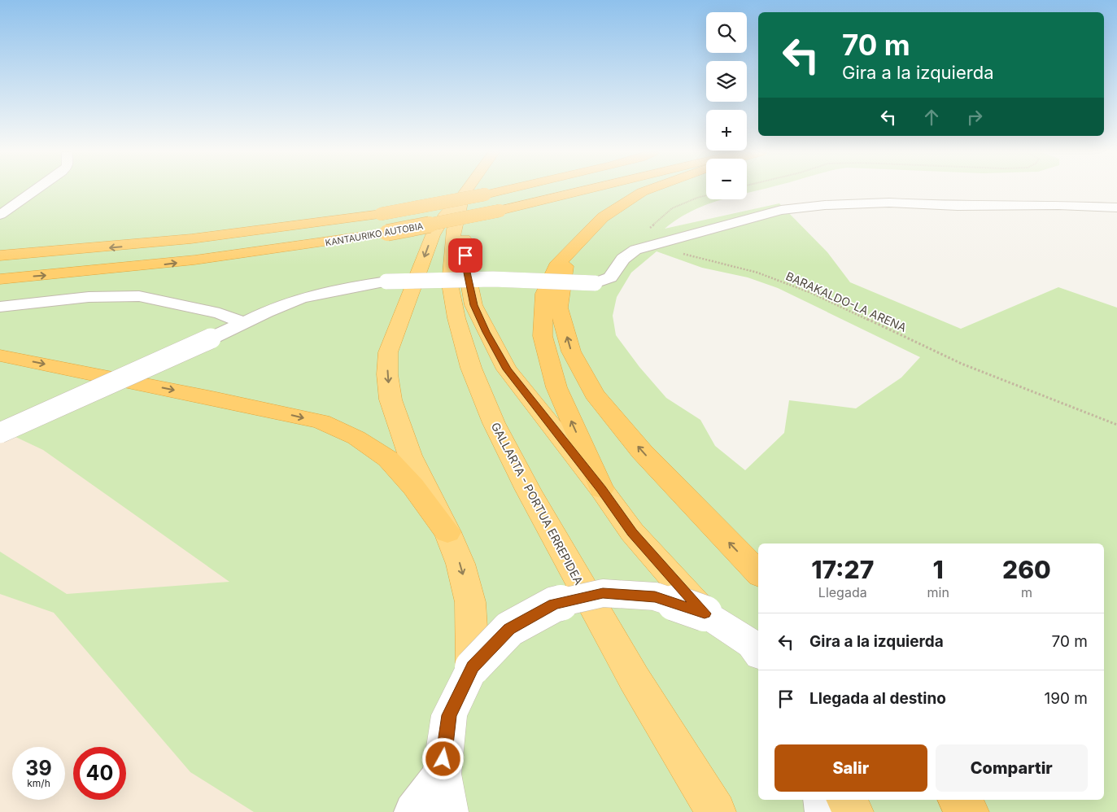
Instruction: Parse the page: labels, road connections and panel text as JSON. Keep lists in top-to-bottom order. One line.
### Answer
{"streets":{"highway":["KANTAURIKO AUTOBIA","GALLARTA - PORTUA ERREPIDEA"],"path":["BARAKALDO-LA ARENA"]},"page":{"map_buttons":["+","−"],"turn":["70 m","Gira a la izquierda"],"eta":["17:27","Llegada","1","min","260","m"],"list":[{"name":"Gira a la izquierda","value":"70 m"},{"name":"Llegada al destino","value":"190 m"}],"buttons":["Salir","Compartir"],"speed":"39 km/h","limit":"40"}}
